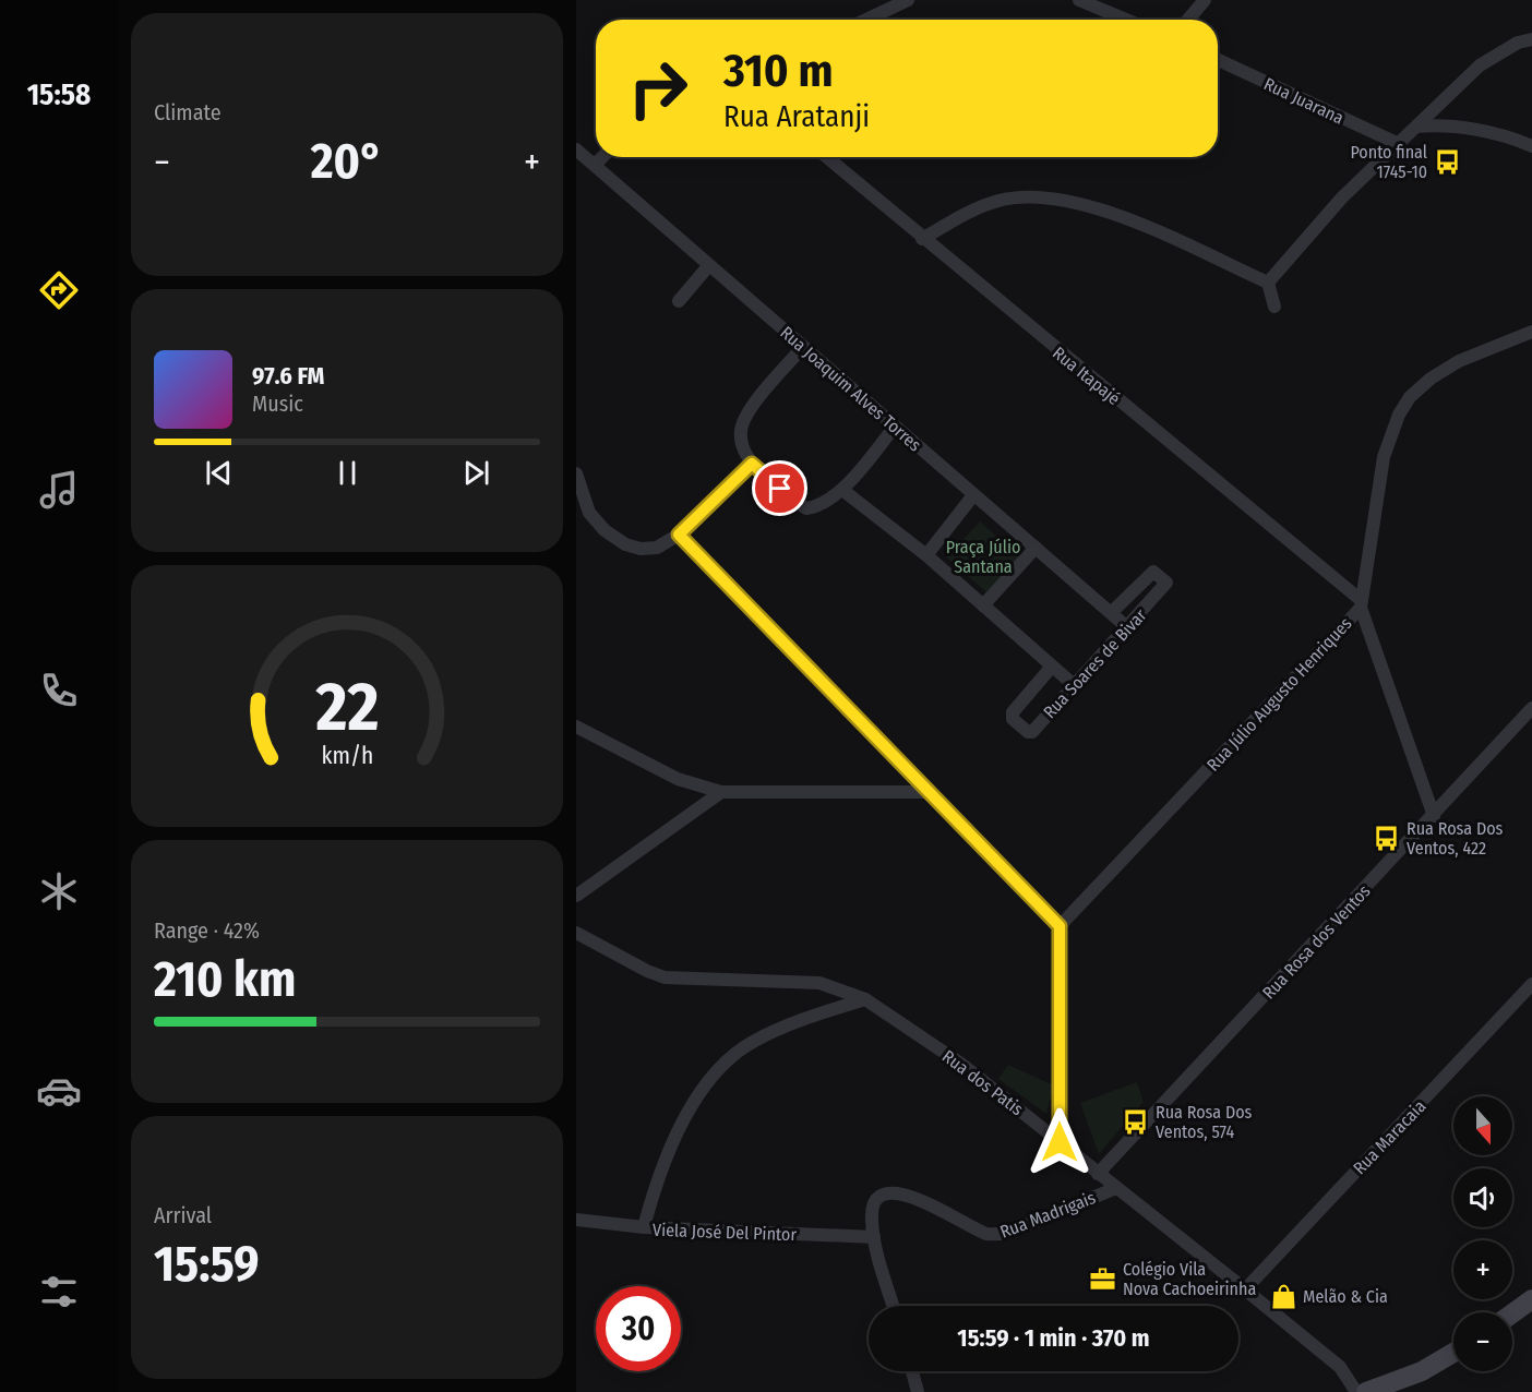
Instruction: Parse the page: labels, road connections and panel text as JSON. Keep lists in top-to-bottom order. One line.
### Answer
{"streets":{"street":["Rua Juarana","Rua Itapajé","Rua Joaquim Alves Torres","Rua Soares de Bivar","Rua Júlio Augusto Henriques","Rua Rosa dos Ventos","Rua dos Patis","Rua Maracaia","Rua Madrigais","Viela José Del Pintor"]},"crossings":[["Rua Itapajé","Rua Júlio Augusto Henriques"],["Rua Joaquim Alves Torres","Rua Soares de Bivar"],["Rua Rosa dos Ventos","Rua dos Patis"],["Rua dos Patis","Rua Maracaia"],["Rua dos Patis","Rua Madrigais"],["Rua Madrigais","Viela José Del Pintor"]],"parks":["Praça Júlio Santana"],"places":{"bus stop":["Ponto final 1745-10","Rua Rosa Dos Ventos, 422","Rua Rosa Dos Ventos, 574"],"office":["Colégio Vila Nova Cachoeirinha"],"shop":["Melão & Cia"]},"north":"bottom","page":{"tabs":"15:58","tile":["Climate",["Range · 42%","210 km"],["Arrival","15:59"]],"turn":["310 m","Rua Aratanji"],"heat":["−","20°","+"],"song":["97.6 FM","Music"],"map_buttons":["+","−"],"limit":"30","trip":"15:59 · 1 min · 370 m","gauge":["22","km/h"]}}
